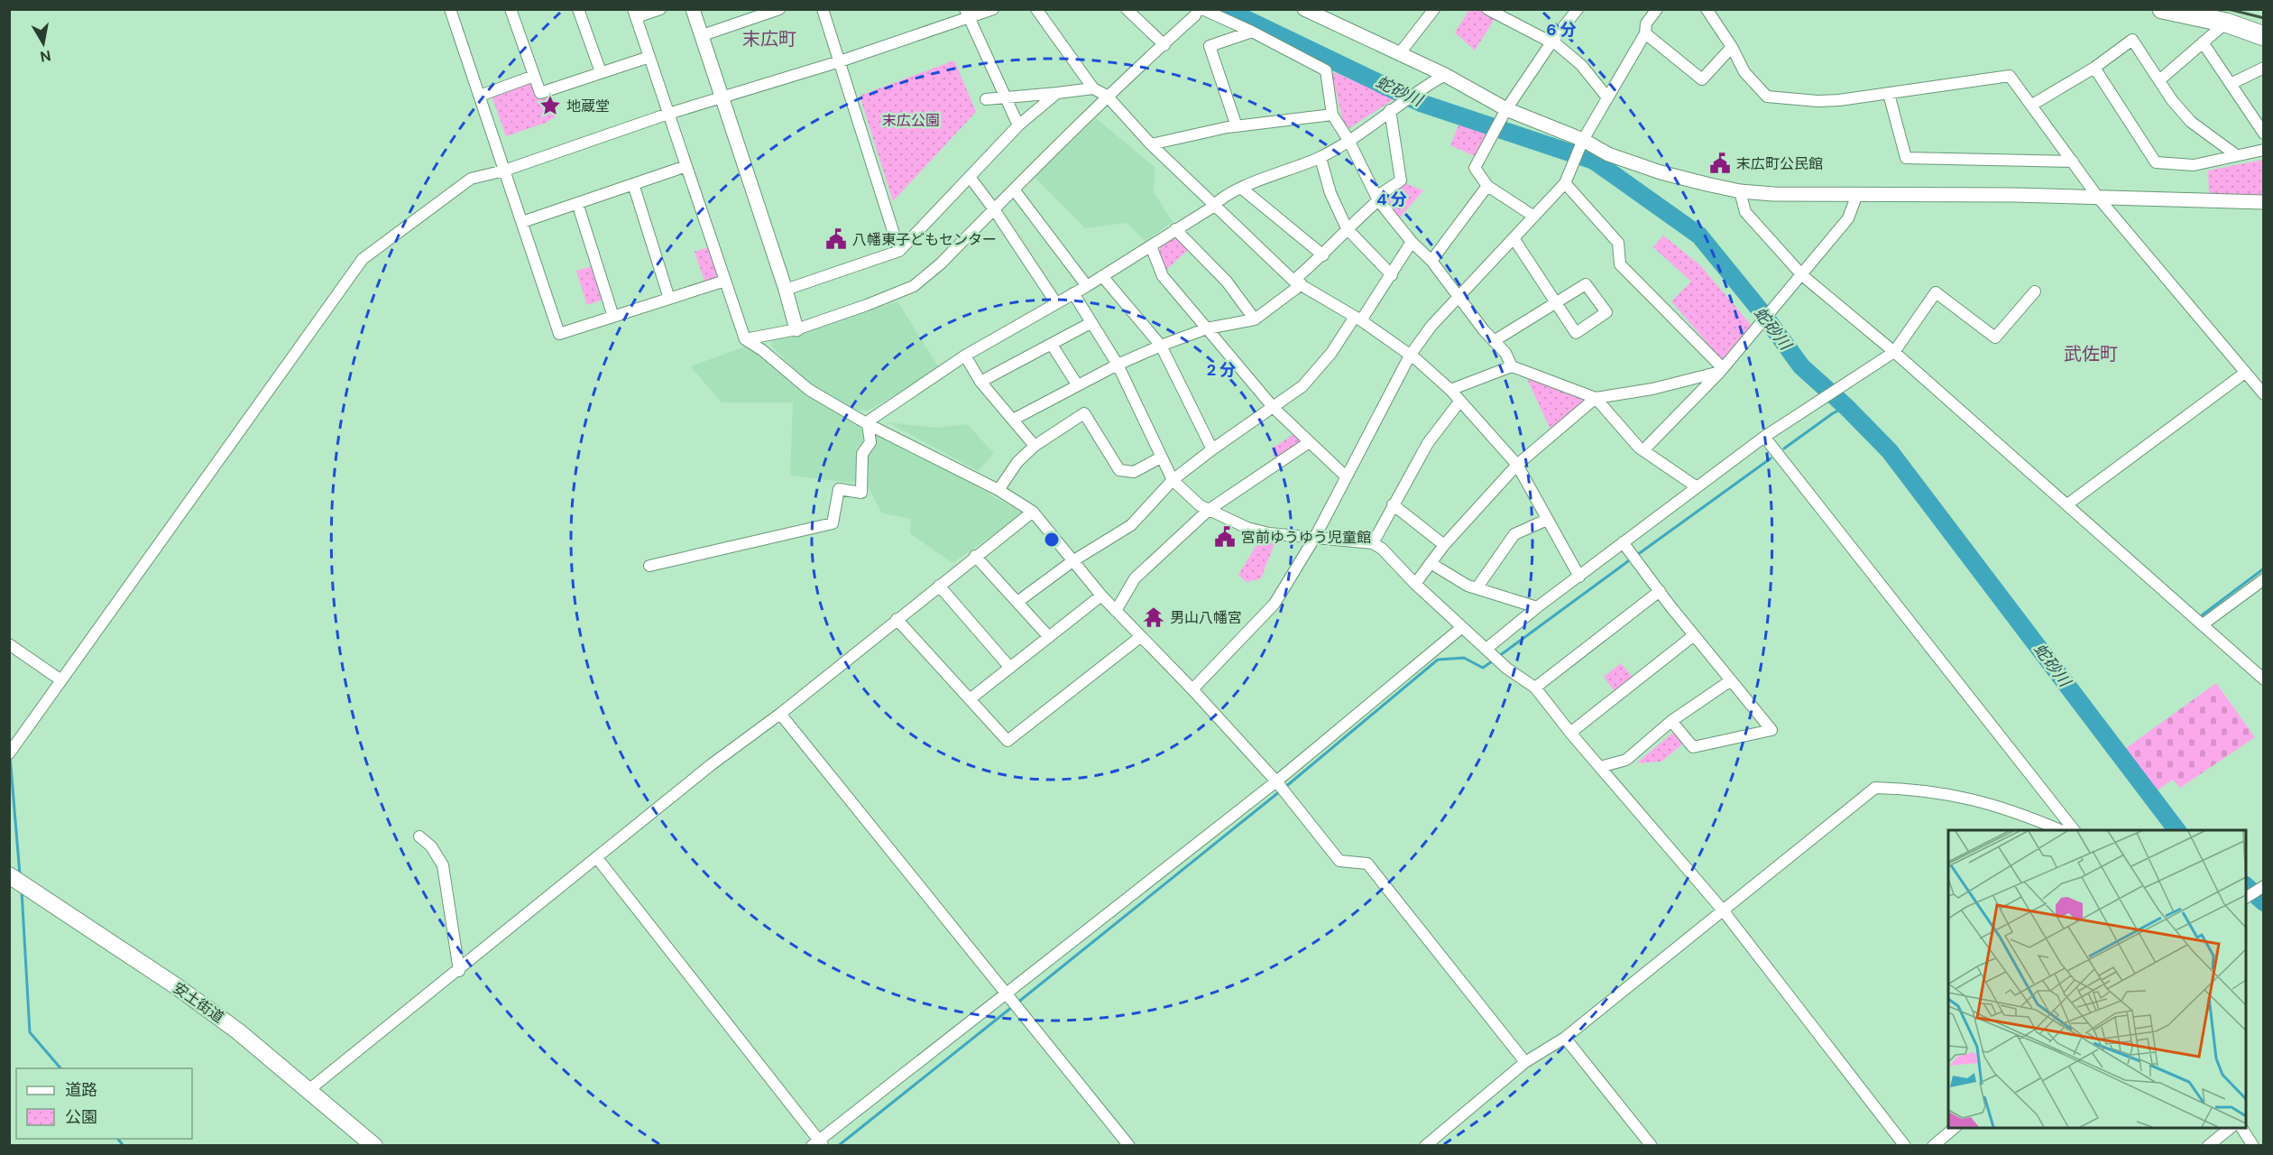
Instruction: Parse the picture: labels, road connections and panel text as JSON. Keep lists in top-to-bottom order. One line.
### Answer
{"streets":{"main road":["安土街道"]},"districts":["末広町","武佐町"],"water":["蛇砂川"],"parks":["末広公園"],"places":{"place":["地蔵堂"],"public building":["末広町公民館","八幡東子どもセンター","宮前ゆうゆう児童館"],"temple":["男山八幡宮"]},"legend":["道路","公園"],"north":"bottom","rings":["6 分","4 分","2 分"]}
